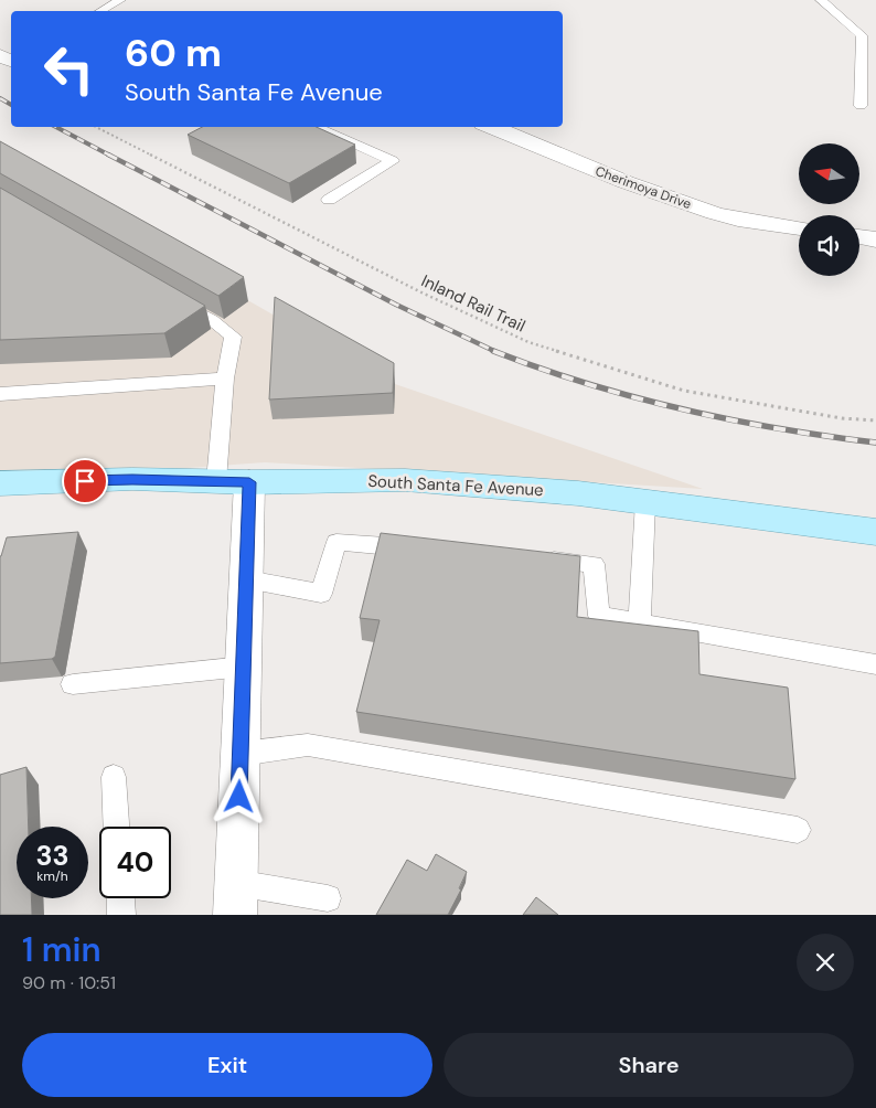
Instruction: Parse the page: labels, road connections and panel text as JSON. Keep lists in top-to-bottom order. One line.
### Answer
{"streets":{"main road":["South Santa Fe Avenue"],"street":["Cherimoya Drive"],"path":["Inland Rail Trail"]},"north":"left","page":{"turn":["60 m","South Santa Fe Avenue"],"speed":"33 km/h","limit":"40","heading":["1 min","90 m · 10:51"],"buttons":["Exit","Share"]}}
